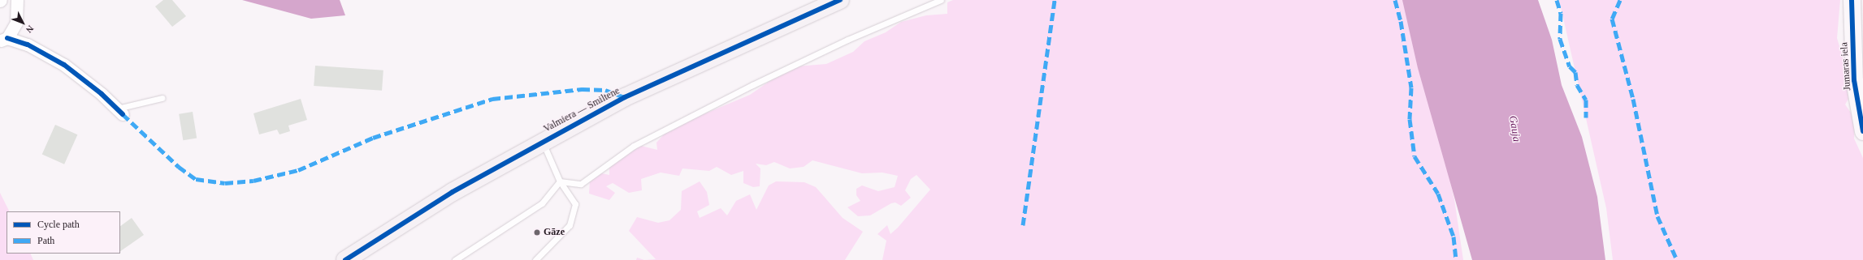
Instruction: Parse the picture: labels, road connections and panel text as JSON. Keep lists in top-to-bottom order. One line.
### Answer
{"streets":{"main road":["Valmiera — Smiltene"],"street":["Jumaras iela"]},"water":["Gauja"],"places":["Gāze"],"legend":["Cycle path","Path"],"north":"bottom right"}
